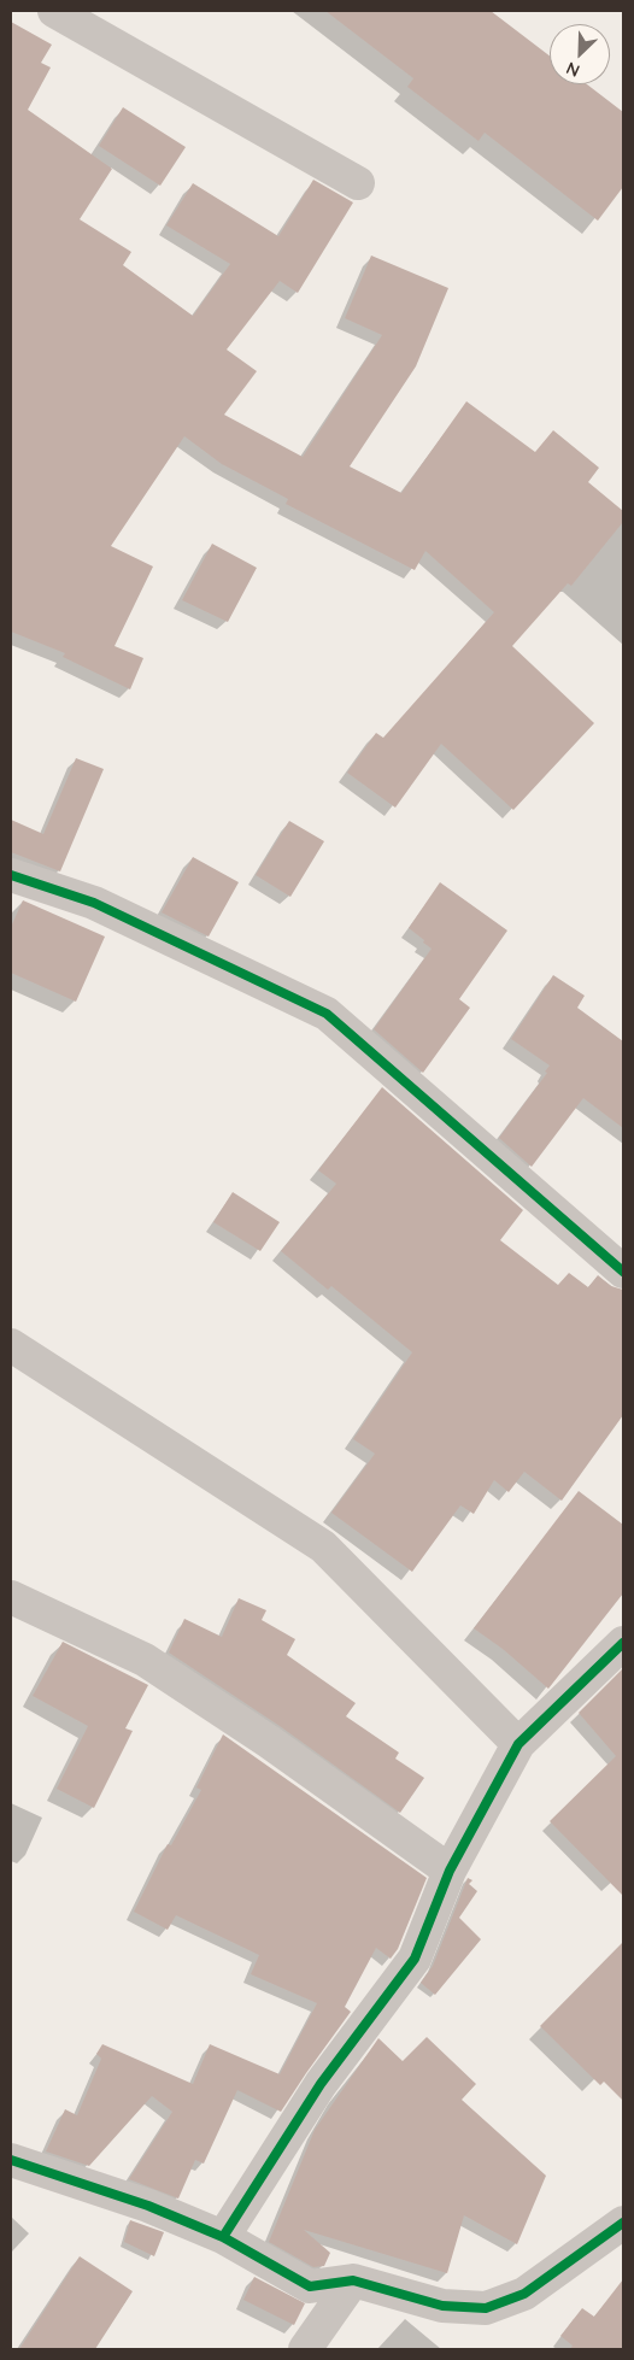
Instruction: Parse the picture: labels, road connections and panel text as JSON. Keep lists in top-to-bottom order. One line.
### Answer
{"north":"bottom left"}
